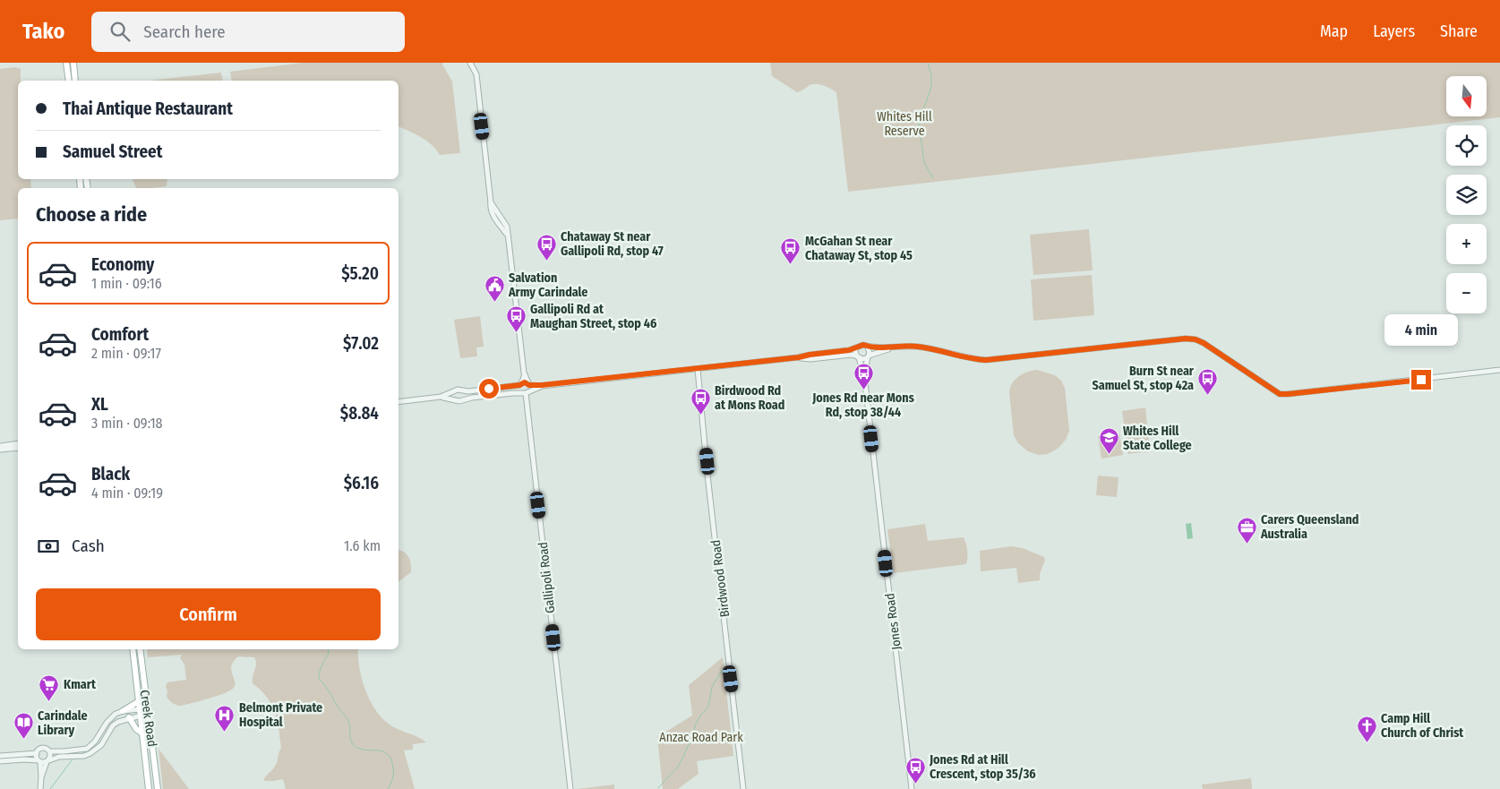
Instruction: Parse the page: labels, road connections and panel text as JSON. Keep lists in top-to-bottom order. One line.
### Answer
{"streets":{"main road":["Creek Road"],"street":["Gallipoli Road","Birdwood Road","Jones Road"]},"parks":["Whites Hill Reserve","Anzac Road Park"],"places":{"bus stop":["Chataway St near Gallipoli Rd, stop 47","McGahan St near Chataway St, stop 45","Gallipoli Rd at Maughan Street, stop 46","Jones Rd near Mons Rd, stop 38/44","Burn St near Samuel St, stop 42a","Birdwood Rd at Mons Road","Jones Rd at Hill Crescent, stop 35/36"],"public building":["Salvation Army Carindale"],"school or university":["Whites Hill State College"],"office":["Carers Queensland Australia"],"supermarket":["Kmart"],"hospital":["Belmont Private Hospital"],"library":["Carindale Library"],"church":["Camp Hill Church of Christ"]},"north":"bottom","page":{"header":"Tako","search":"Search here","nav":["Map","Layers","Share"],"map_buttons":["+","−"],"banner":["Thai Antique Restaurant","Samuel Street"],"heading":"Choose a ride","list":[{"name":"Economy","note":"1 min · 09:16","value":"$5.20"},{"name":"Comfort","note":"2 min · 09:17","value":"$7.02"},{"name":"XL","note":"3 min · 09:18","value":"$8.84"},{"name":"Black","note":"4 min · 09:19","value":"$6.16"}],"bubble":"4 min","pay":["Cash","1.6 km"],"buttons":"Confirm"}}
